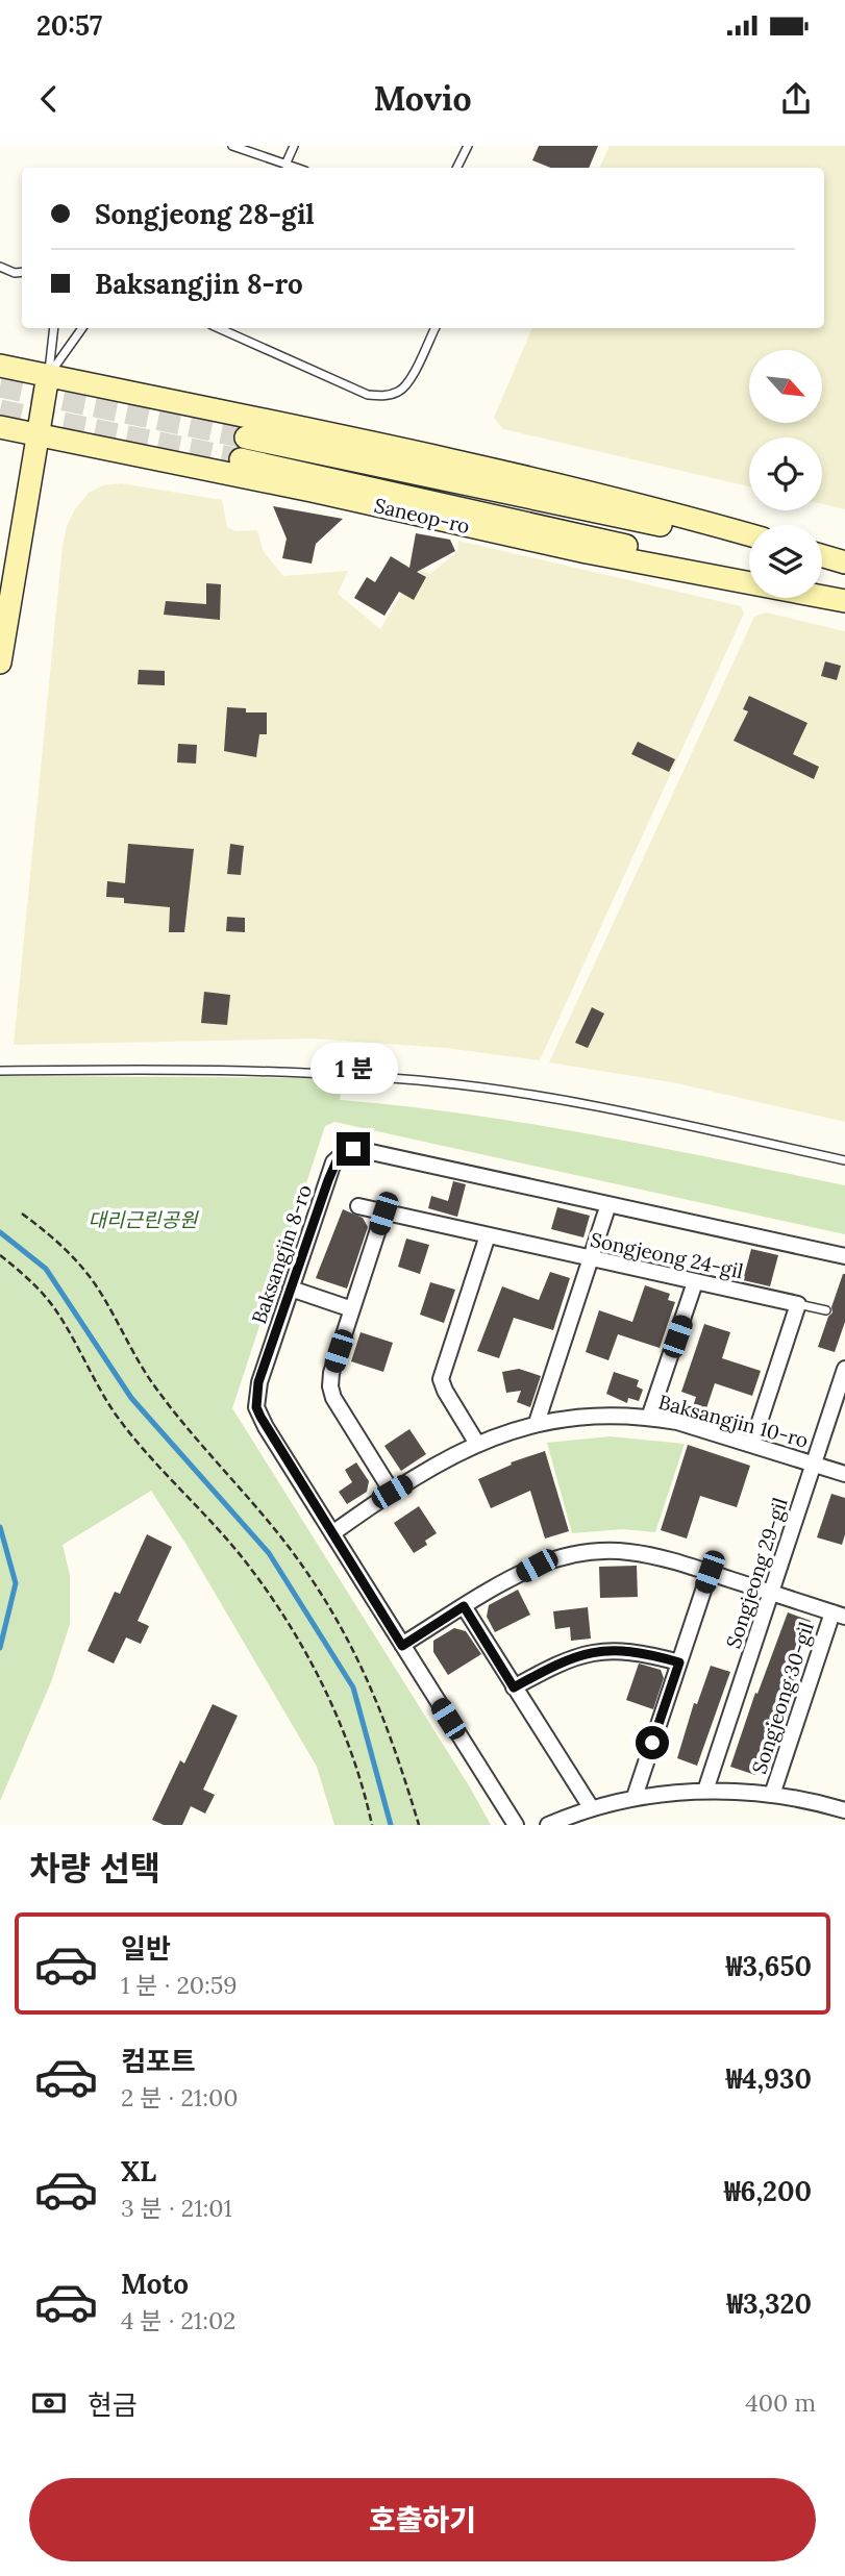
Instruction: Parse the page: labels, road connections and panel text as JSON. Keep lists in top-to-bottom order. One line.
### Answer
{"streets":{"main road":["Saneop-ro"],"street":["Baksangjin 8-ro","Songjeong 24-gil","Baksangjin 10-ro","Songjeong 29-gil","Songjeong 30-gil"]},"crossings":[["Baksangjin 8-ro","Baksangjin 10-ro"],["Baksangjin 10-ro","Songjeong 29-gil"]],"parks":["대리근린공원"],"north":"bottom right","page":{"status":"20:57","header":"Movio","banner":["Songjeong 28-gil","Baksangjin 8-ro"],"bubble":"1 분","heading":"차량 선택","list":[{"name":"일반","note":"1 분 · 20:59","value":"₩3,650"},{"name":"컴포트","note":"2 분 · 21:00","value":"₩4,930"},{"name":"XL","note":"3 분 · 21:01","value":"₩6,200"},{"name":"Moto","note":"4 분 · 21:02","value":"₩3,320"}],"pay":["현금","400 m"],"buttons":"호출하기"}}
